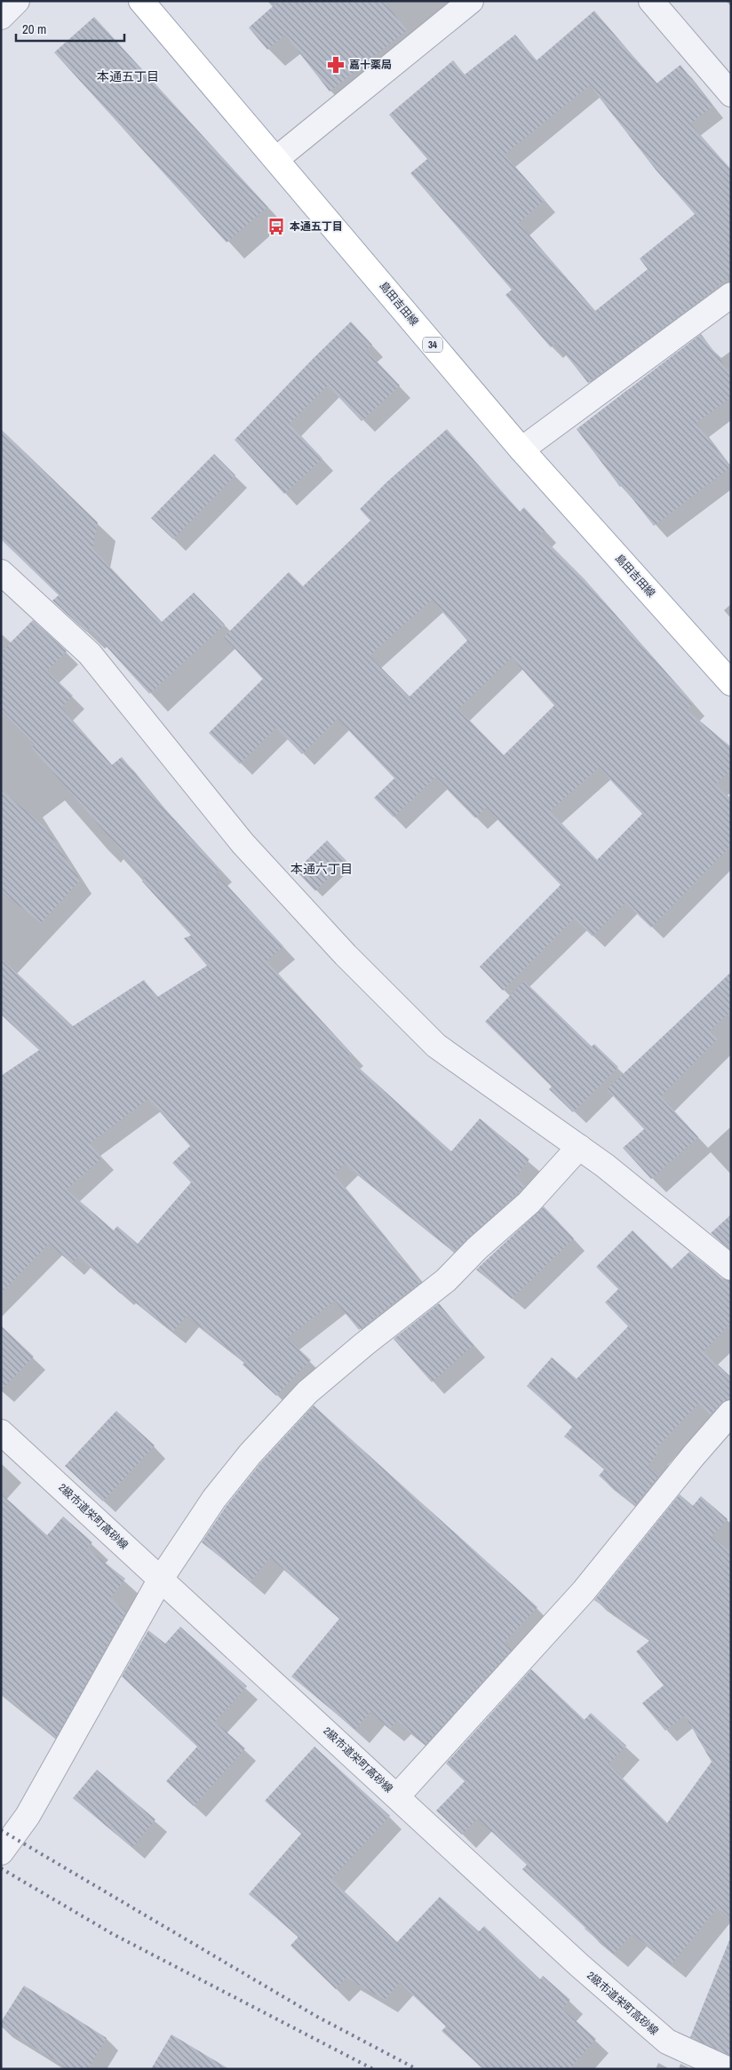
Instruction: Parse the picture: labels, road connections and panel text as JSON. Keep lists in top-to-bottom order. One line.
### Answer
{"streets":{"main road":["島田吉田線","34"],"street":["2級市道栄町高砂線"]},"districts":["本通五丁目","本通六丁目"],"places":{"pharmacy":["嘉十薬局"],"bus stop":["本通五丁目"]},"scale_bar":"20 m"}
